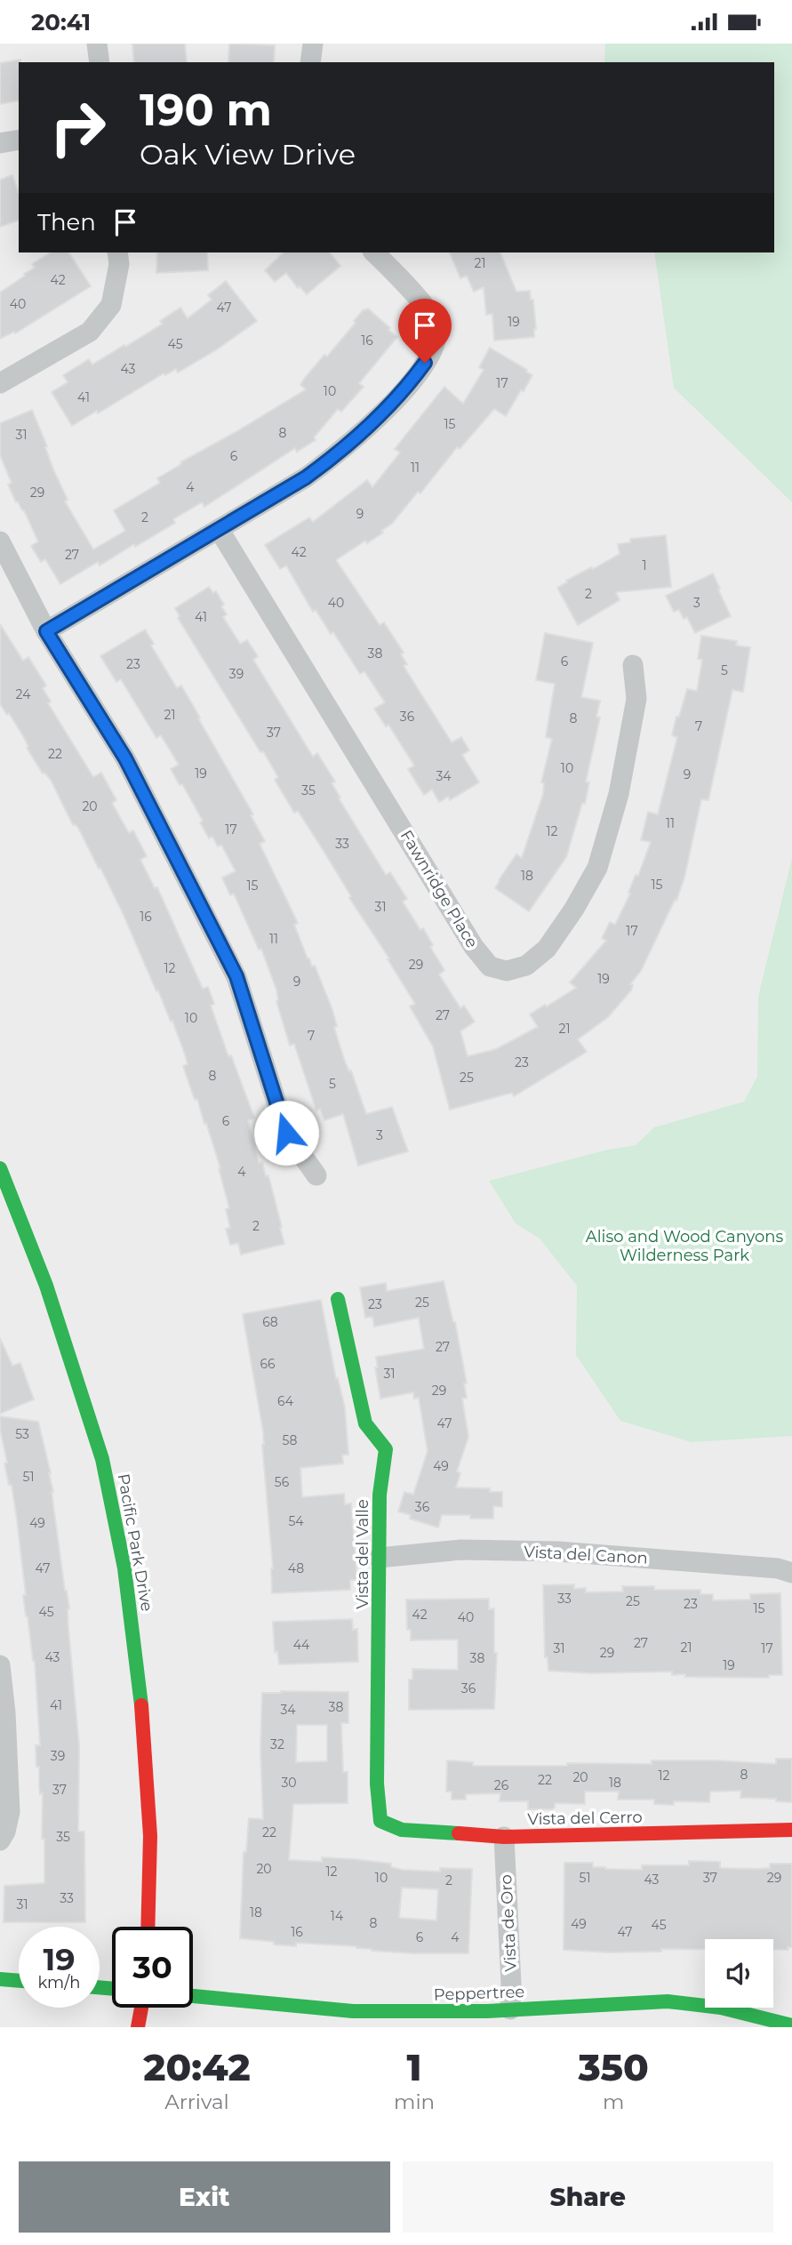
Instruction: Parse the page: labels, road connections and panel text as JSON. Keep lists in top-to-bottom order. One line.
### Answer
{"streets":{"street":["Fawnridge Place","Pacific Park Drive","Vista del Valle","Vista del Canon","Vista del Cerro","Vista de Oro","Peppertree"]},"crossings":[["Vista del Valle","Vista del Canon"],["Vista del Valle","Vista del Cerro"],["Vista del Cerro","Vista de Oro"],["Vista de Oro","Peppertree"]],"parks":["Aliso and Wood Canyons Wilderness Park"],"house_numbers":["21","42","40","47","19","16","45","43","17","10","41","15","8","31","6","11","4","29","9","2","42","27","1","2","40","3","41","38","6","23","5","39","24","21","36","8","7","37","22","10","19","9","34","35","20","11","17","12","33","18","15","15","31","16","17","11","29","12","19","9","27","10","21","7","23","8","25","5","6","3","4","2","25","23","68","27","66","31","29","64","47","53","58","49","51","56","36","54","49","47","48","33","25","23","15","45","42","40","27","44","21","31","17","29","43","38","19","36","41","38","34","32","39","8","12","20","22","30","18","26","37","22","35","20","12","10","51","37","29","43","2","33","31","18","14","8","49","45","16","47","6","4"],"page":{"status":"20:41","turn":["190 m","Oak View Drive"],"then":"Then","speed":"19 km/h","limit":"30","eta":["20:42","Arrival","1","min","350","m"],"buttons":["Exit","Share"]}}
